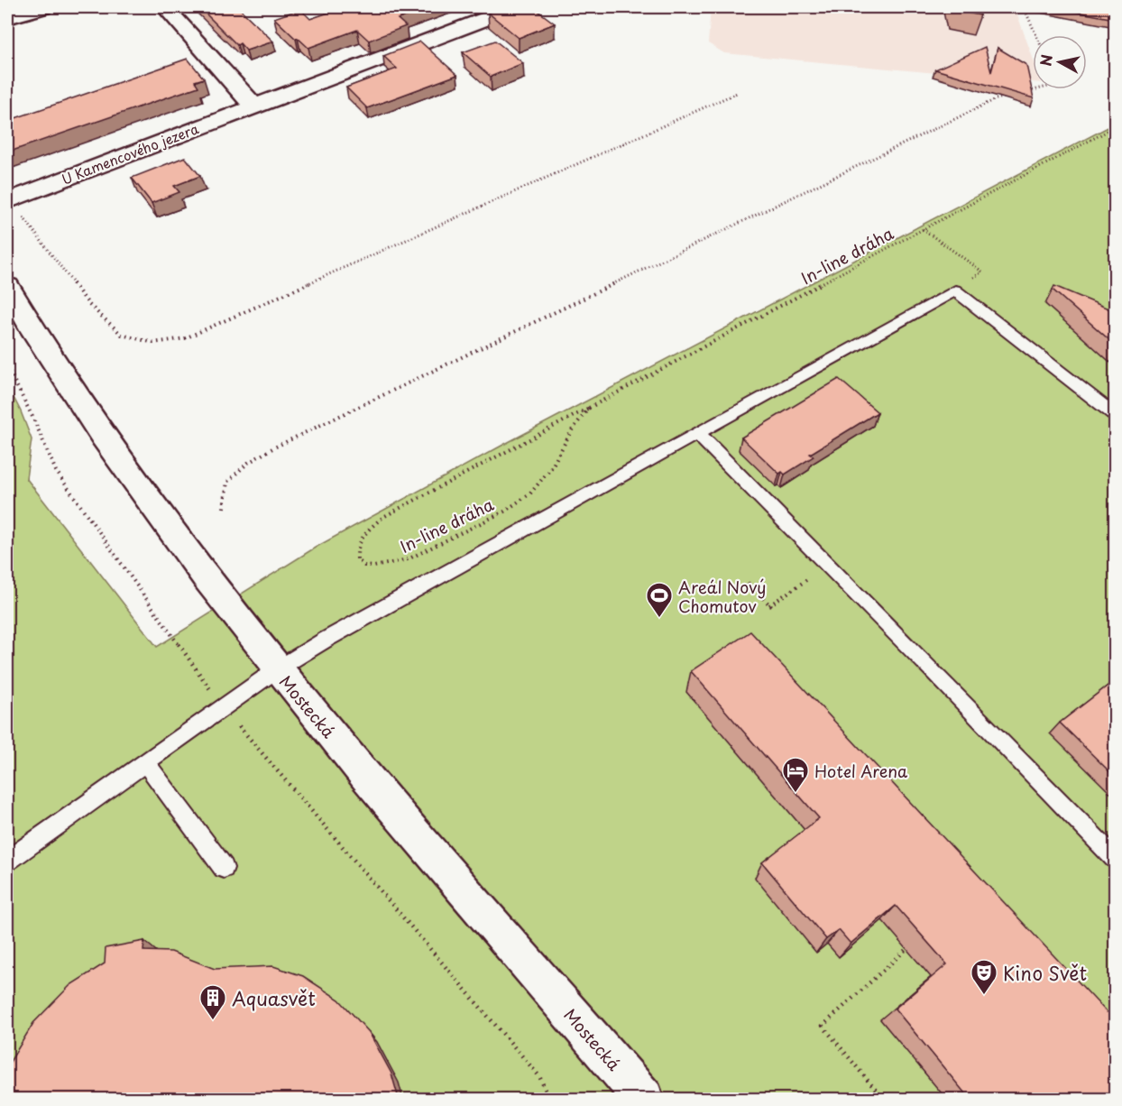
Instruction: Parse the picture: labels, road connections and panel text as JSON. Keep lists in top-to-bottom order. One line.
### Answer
{"streets":{"street":["U Kamencového jezera","Mostecká"],"path":["In-line dráha"]},"places":{"sports":["Areál Nový Chomutov"],"hotel":["Hotel Arena"],"theatre":["Kino Svět"],"building":["Aquasvět"]},"north":"left"}
